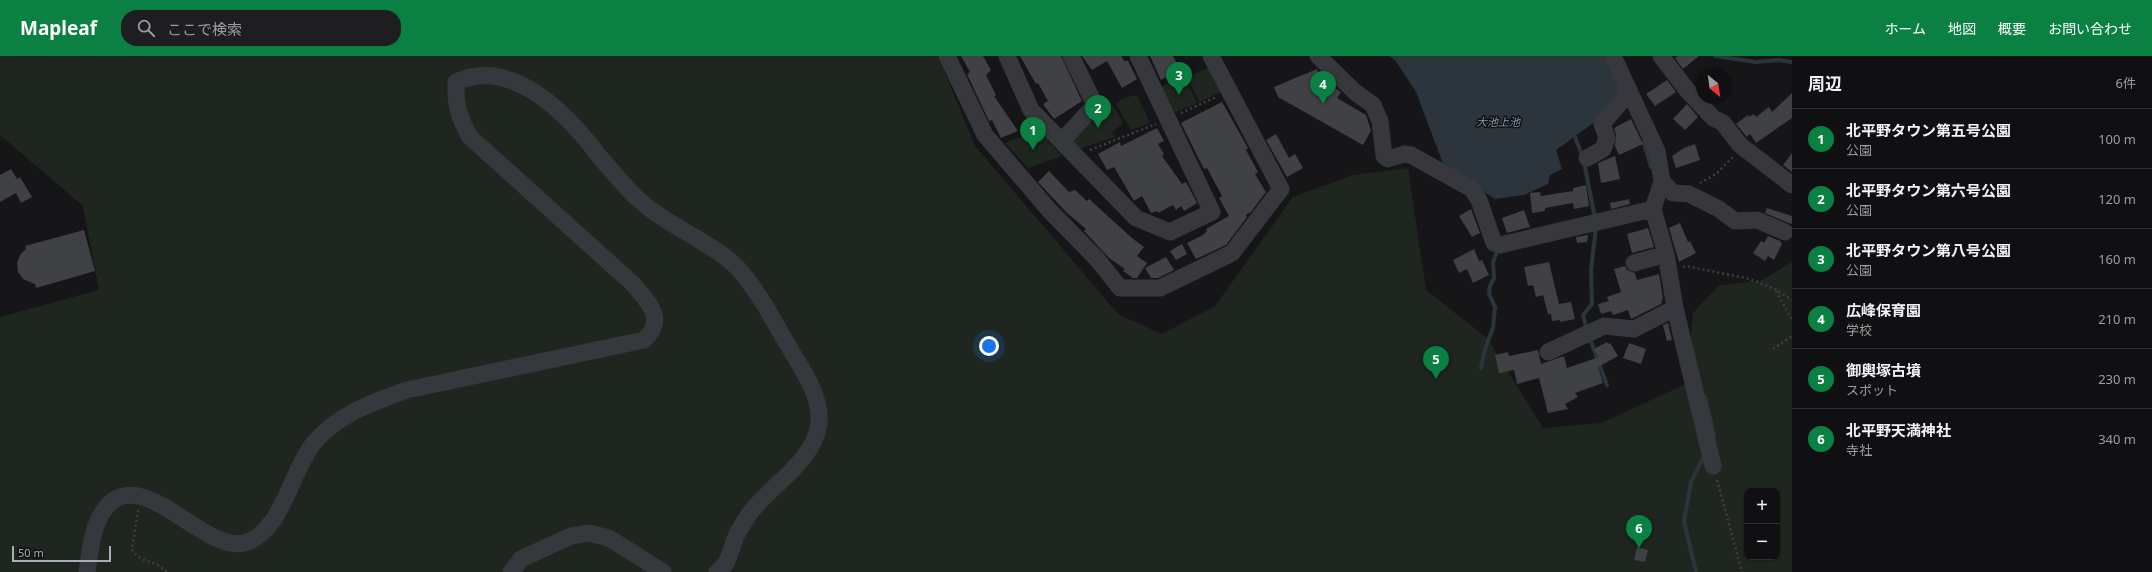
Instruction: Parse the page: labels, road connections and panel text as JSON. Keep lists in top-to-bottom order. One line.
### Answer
{"water":["大池上池"],"scale_bar":"50 m","north":"bottom right","page":{"header":"Mapleaf","search":"ここで検索","nav":["ホーム","地図","概要","お問い合わせ"],"heading":["周辺","6件"],"pins":["3","4","2","1","5","6"],"list":[{"mark":"1","name":"北平野タウン第五号公園","note":"公園","value":"100 m"},{"mark":"2","name":"北平野タウン第六号公園","note":"公園","value":"120 m"},{"mark":"3","name":"北平野タウン第八号公園","note":"公園","value":"160 m"},{"mark":"4","name":"広峰保育園","note":"学校","value":"210 m"},{"mark":"5","name":"御輿塚古墳","note":"スポット","value":"230 m"},{"mark":"6","name":"北平野天満神社","note":"寺社","value":"340 m"}],"map_buttons":["+","−"],"scale":"50 m"}}
